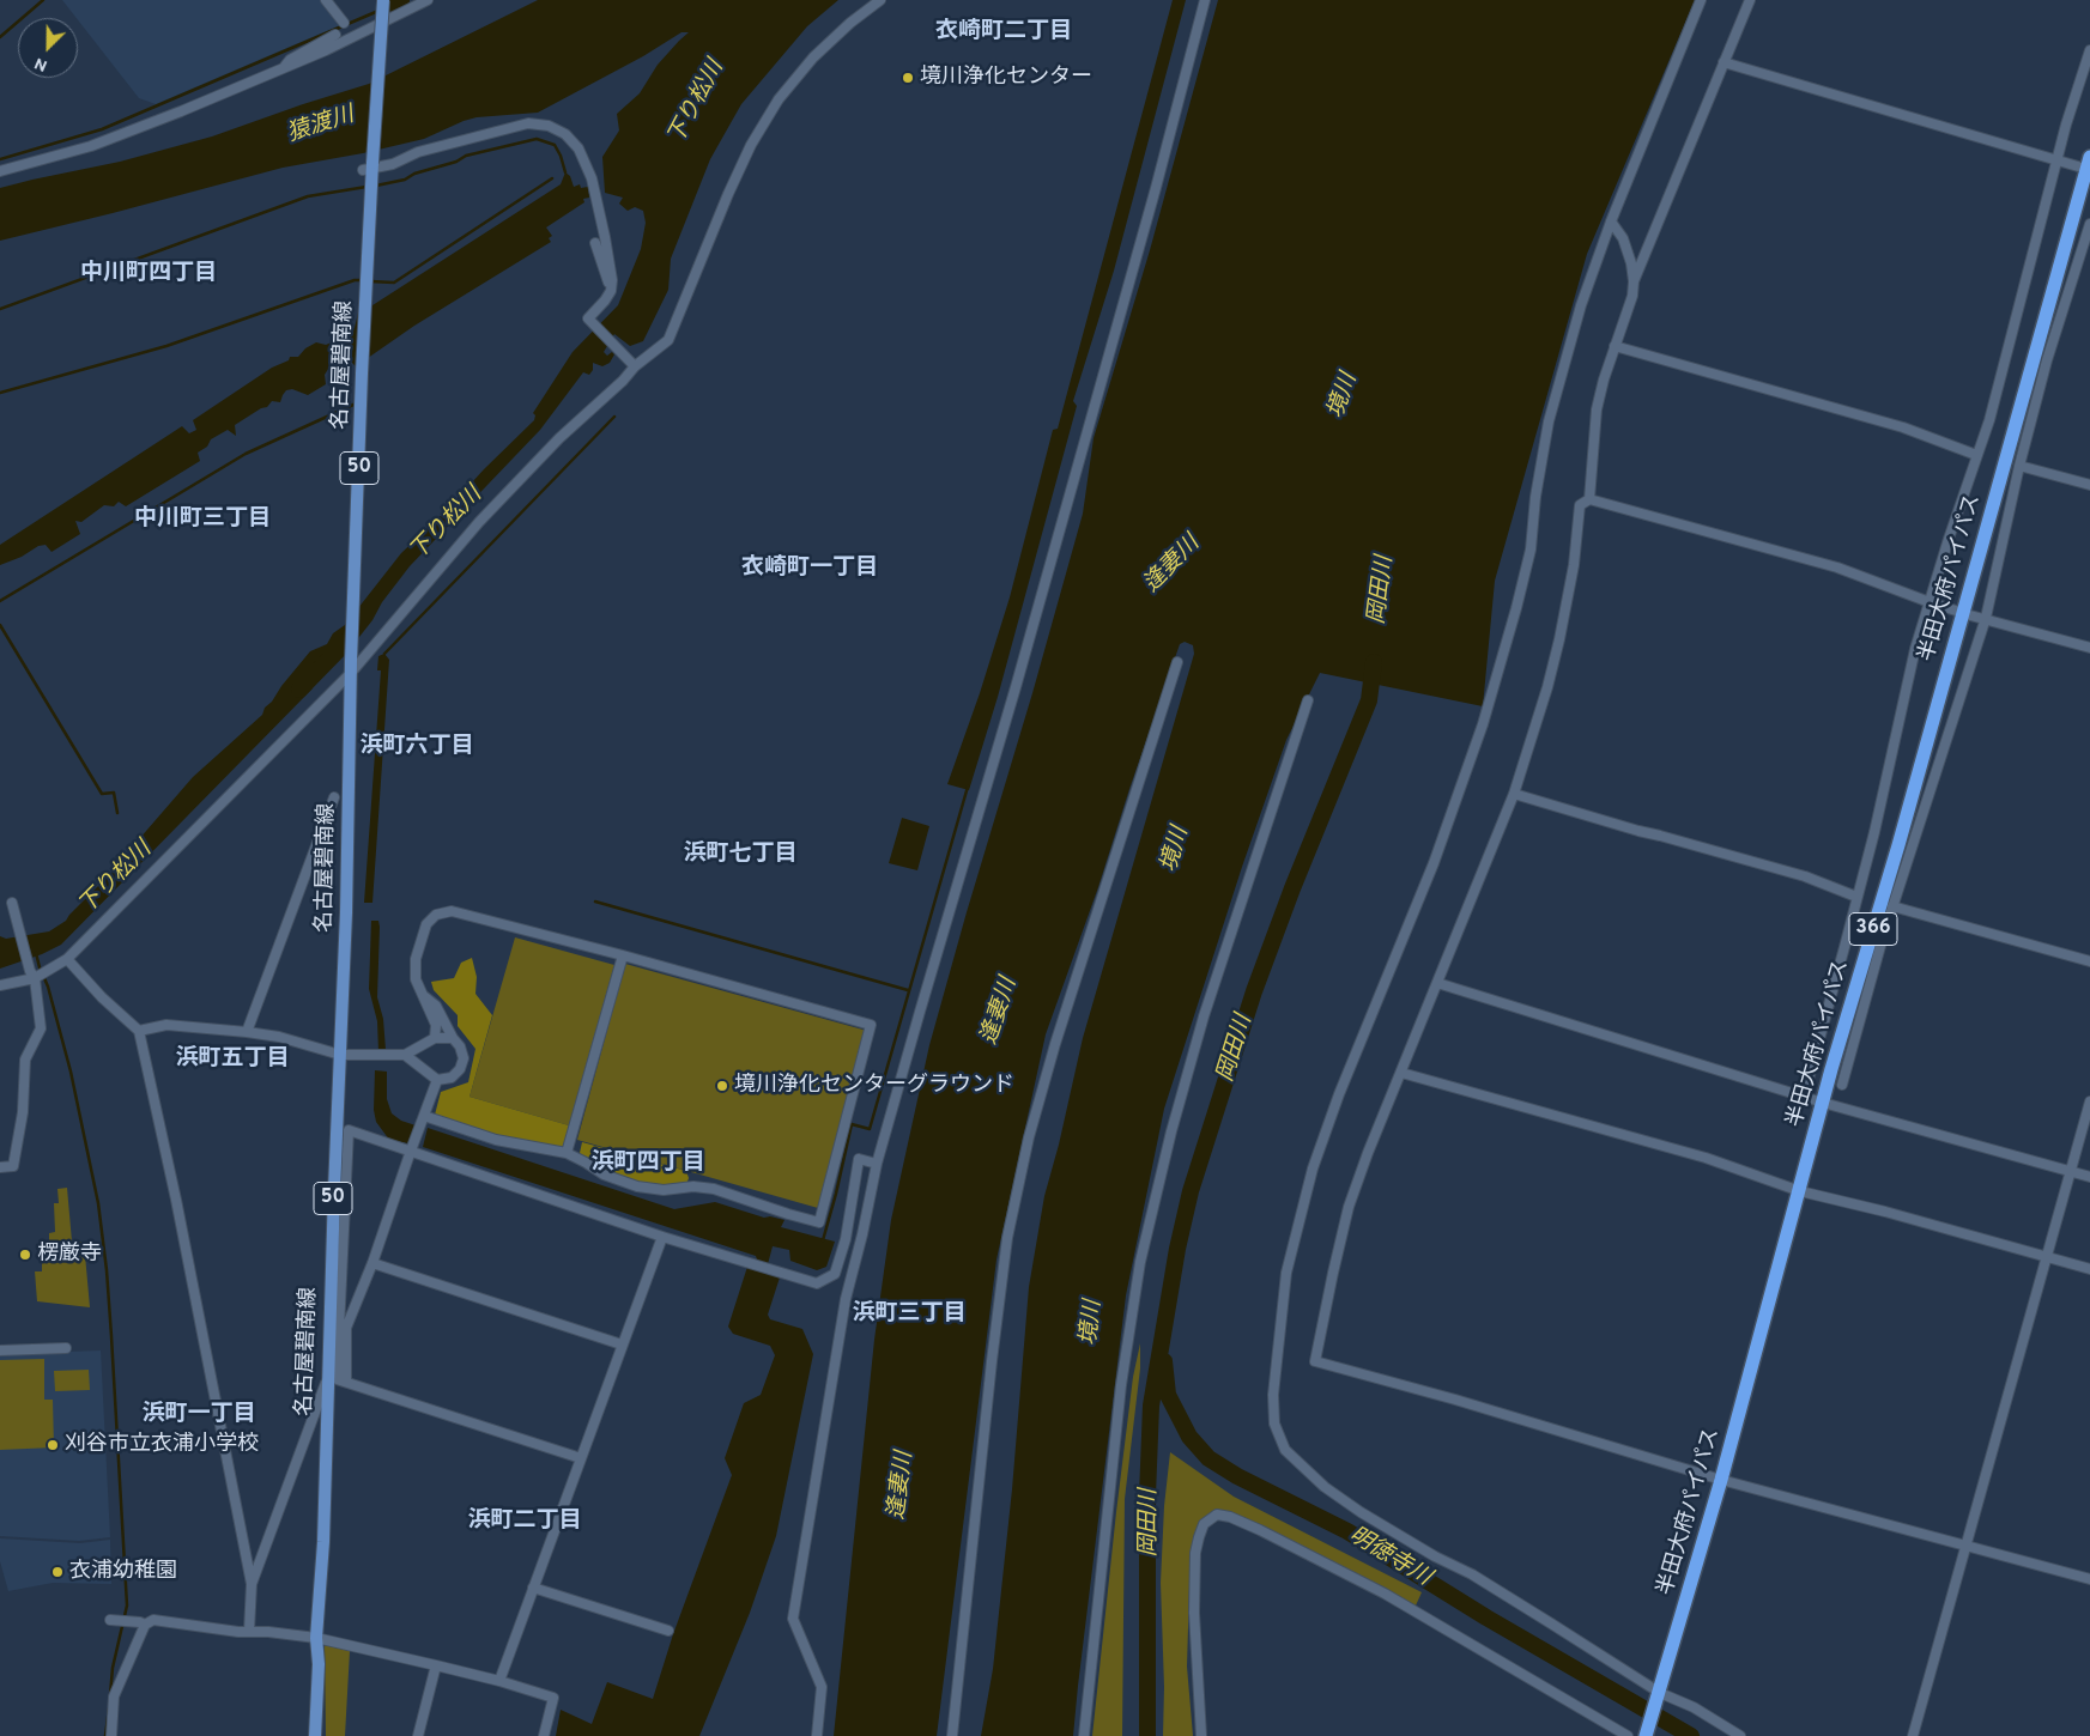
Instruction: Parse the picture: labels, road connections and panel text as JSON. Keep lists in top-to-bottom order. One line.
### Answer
{"streets":{"highway":["半田大府パイパス","366"],"main road":["名古屋碧南線","50"]},"districts":["衣崎町二丁目","中川町四丁目","中川町三丁目","衣崎町一丁目","浜町六丁目","浜町七丁目","浜町五丁目","浜町四丁目","浜町三丁目","浜町一丁目","浜町二丁目"],"water":["下り松川","猿渡川","境川","逢妻川","岡田川","明徳寺川"],"places":["境川浄化センター","境川浄化センターグラウンド","楞厳寺","刈谷市立衣浦小学校","衣浦幼稚園"],"north":"bottom left"}
